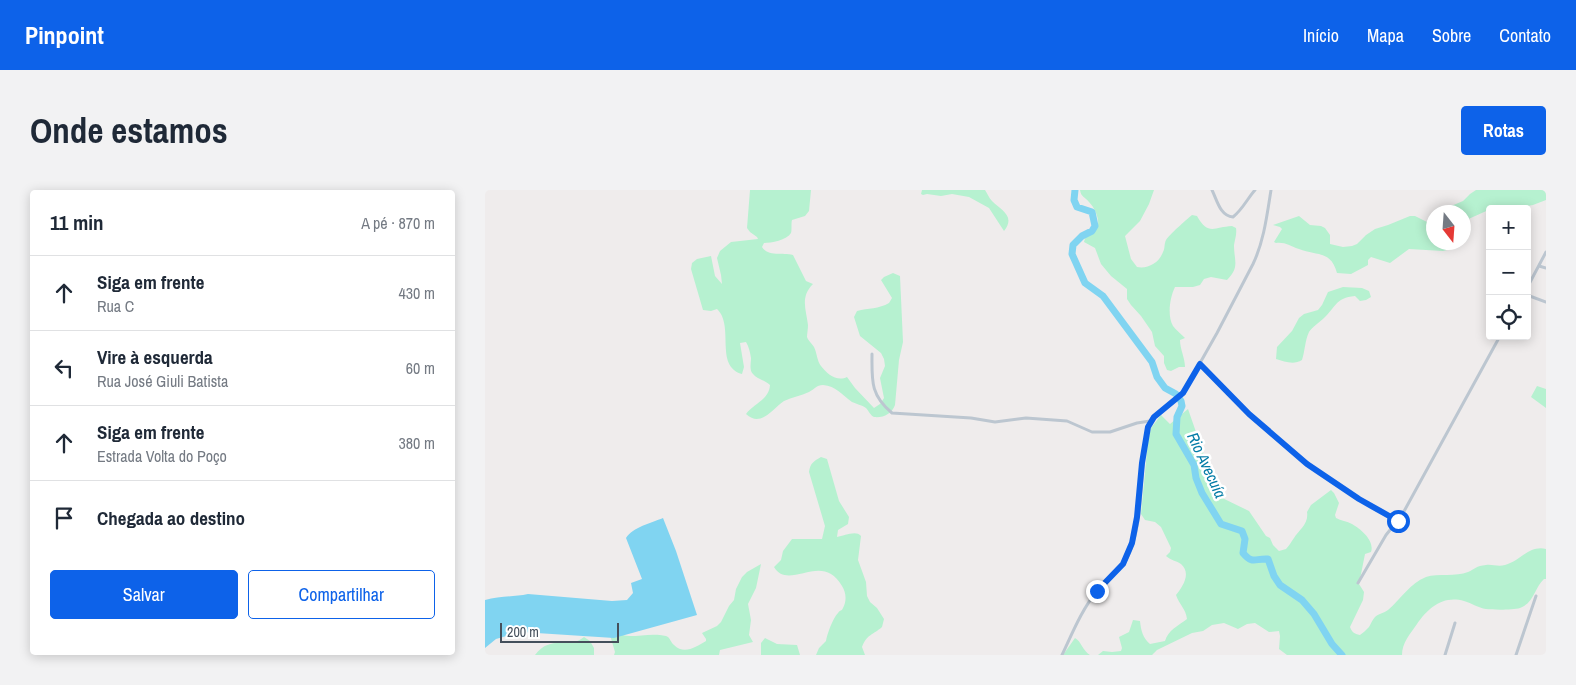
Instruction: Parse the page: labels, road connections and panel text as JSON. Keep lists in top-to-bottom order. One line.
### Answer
{"water":["Rio Avecuía"],"scale_bar":"200 m","north":"bottom","page":{"header":"Pinpoint","nav":["Início","Mapa","Sobre","Contato"],"buttons":["Rotas",["Salvar","Compartilhar"]],"title":"Onde estamos","heading":["11 min","A pé · 870 m"],"map_buttons":["+","−"],"list":[["Siga em frente","Rua C","430 m"],["Vire à esquerda","Rua José Giuli Batista","60 m"],["Siga em frente","Estrada Volta do Poço","380 m"],"Chegada ao destino"],"scale":"200 m"}}
